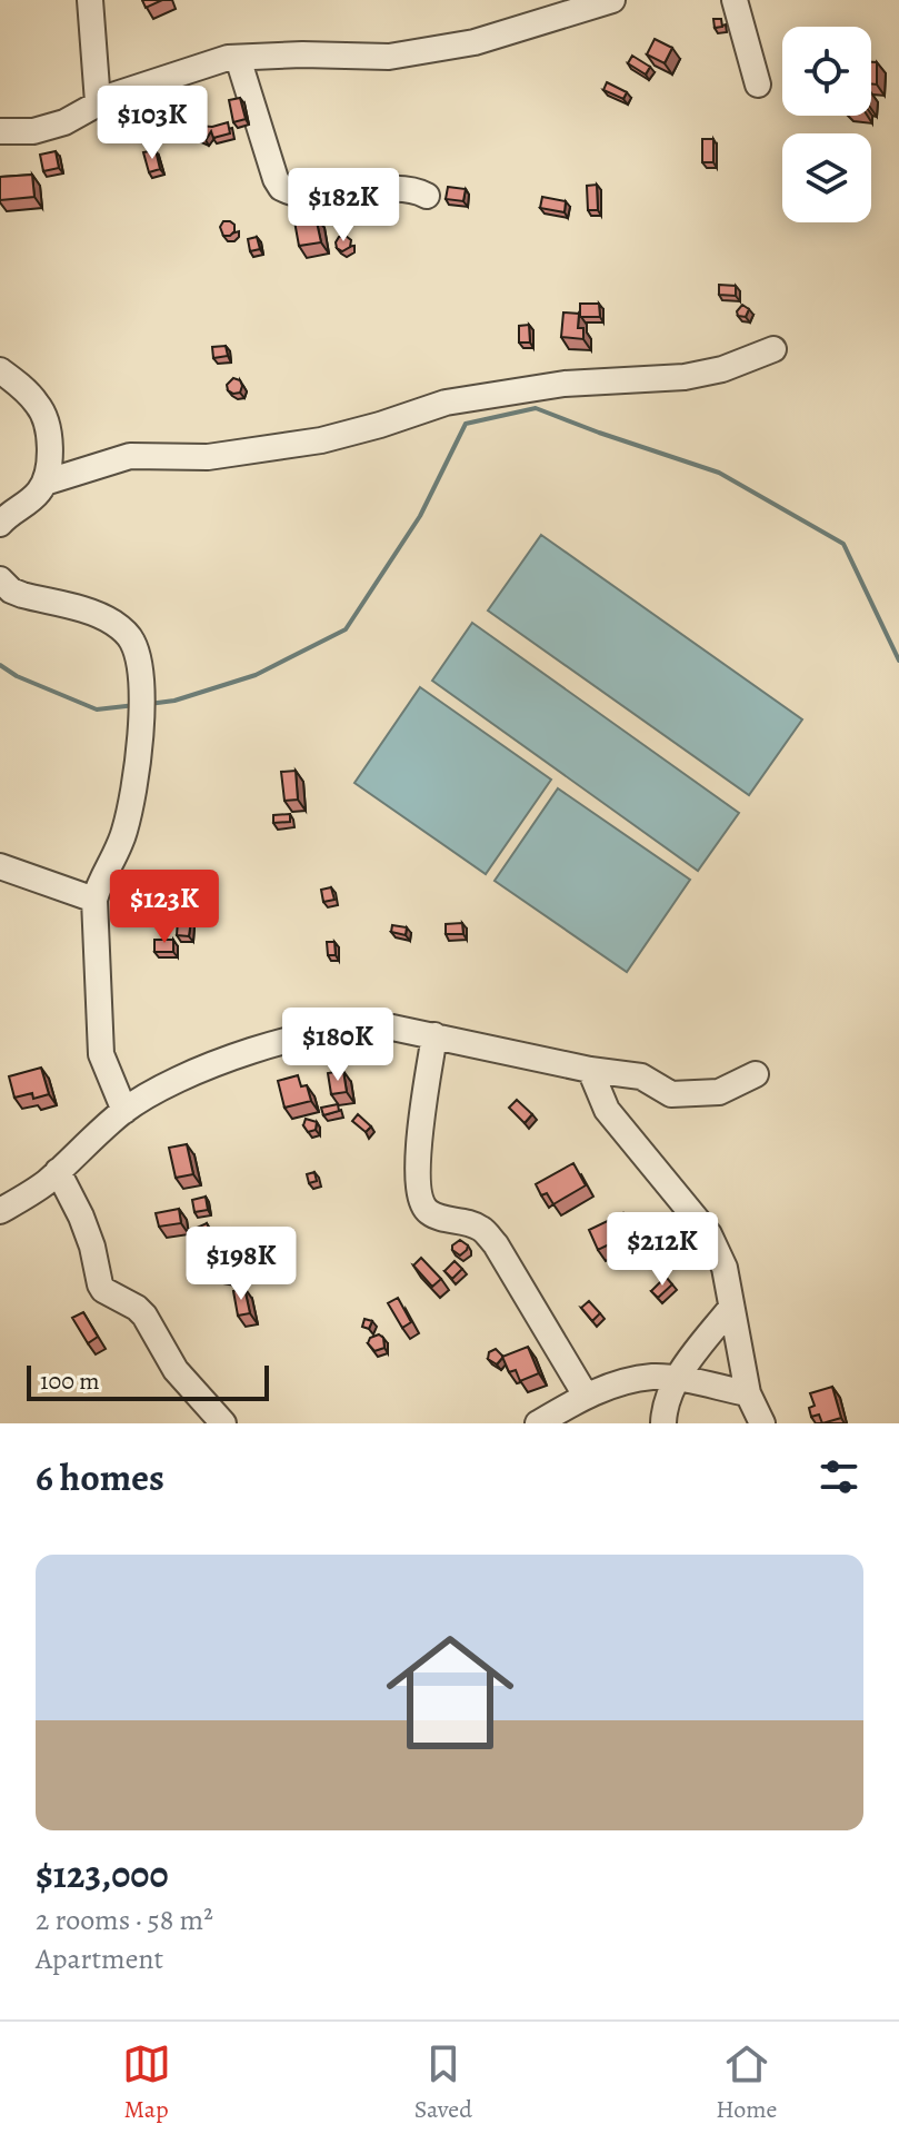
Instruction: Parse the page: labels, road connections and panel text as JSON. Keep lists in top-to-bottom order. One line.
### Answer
{"scale_bar":"100 m","page":{"price":["$103K","$182K","$123K","$180K","$212K","$198K"],"scale":"100 m","heading":"6 homes","list":[{"name":"$123,000","note":"2 rooms · 58 m² · Apartment"}],"tabs":["Map","Saved","Home"]}}
